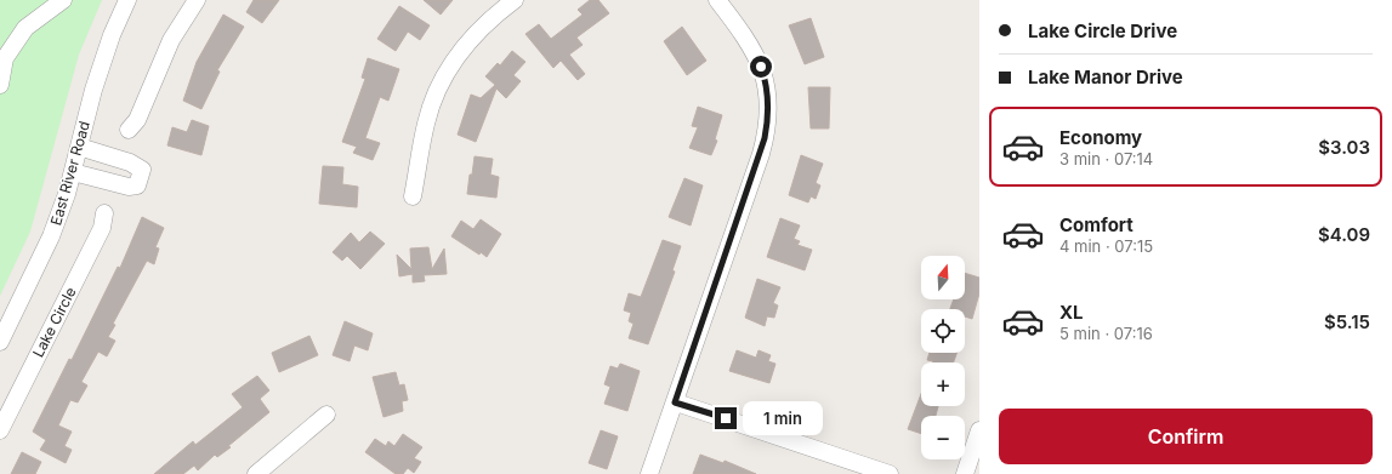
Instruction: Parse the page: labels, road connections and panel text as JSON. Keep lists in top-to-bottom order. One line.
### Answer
{"streets":{"street":["East River Road","Lake Circle"]},"north":"top","page":{"banner":["Lake Circle Drive","Lake Manor Drive"],"list":[{"name":"Economy","note":"3 min · 07:14","value":"$3.03"},{"name":"Comfort","note":"4 min · 07:15","value":"$4.09"},{"name":"XL","note":"5 min · 07:16","value":"$5.15"}],"map_buttons":["+","−"],"buttons":"Confirm","bubble":"1 min"}}
